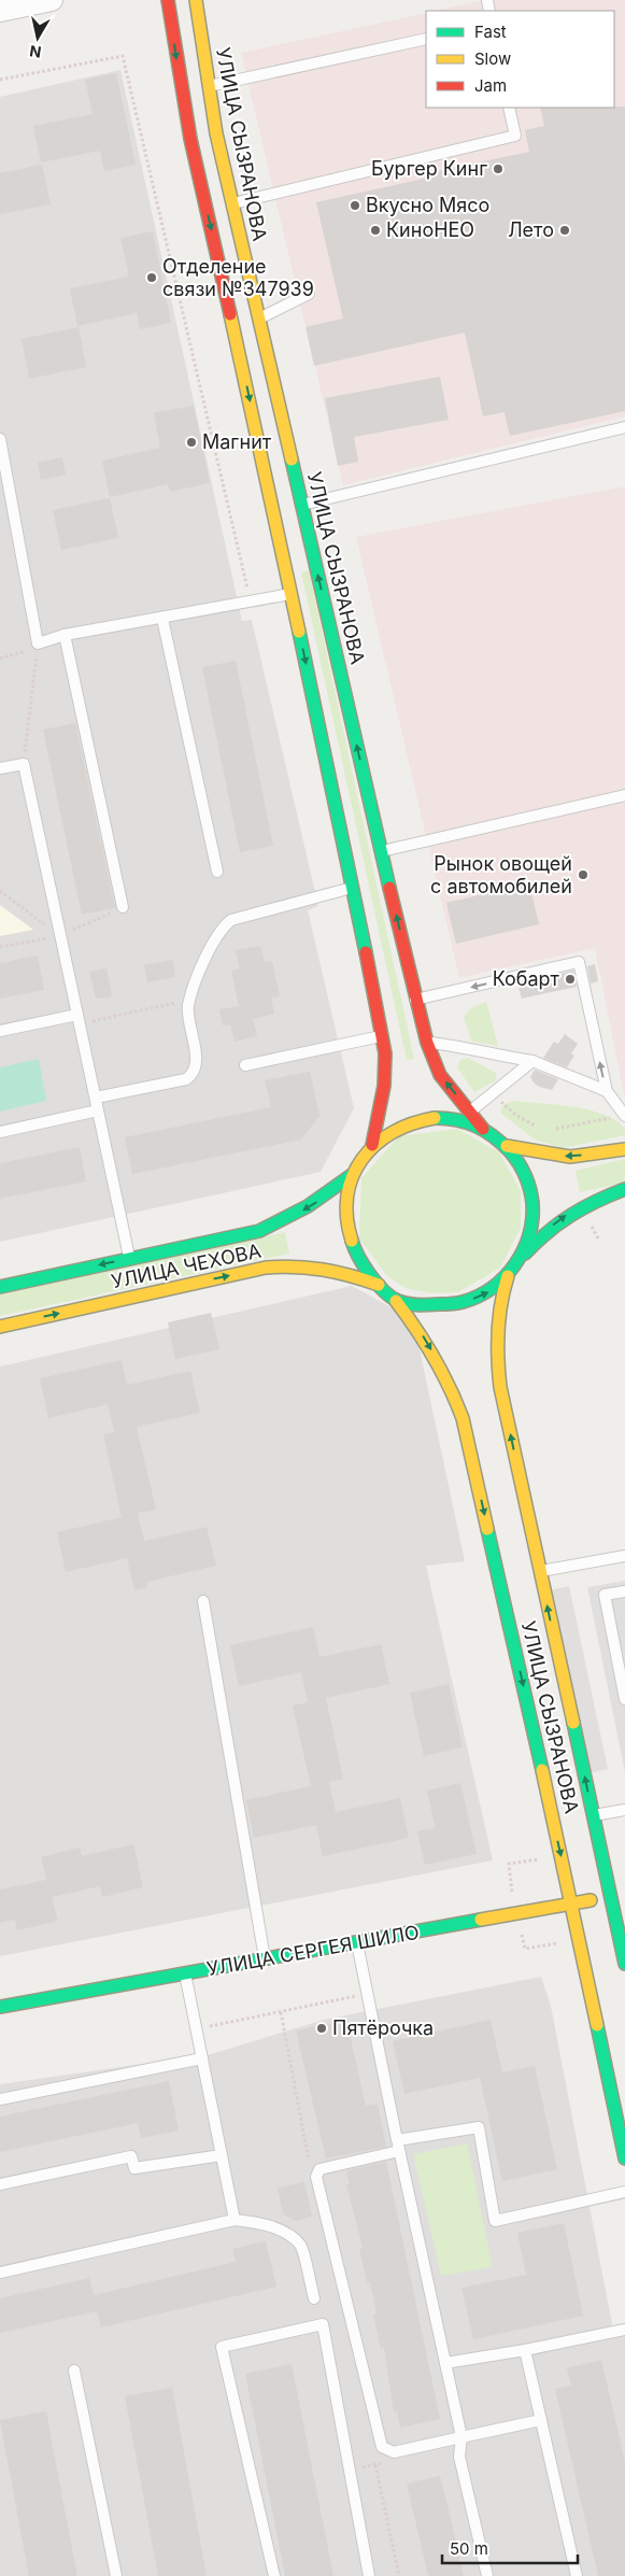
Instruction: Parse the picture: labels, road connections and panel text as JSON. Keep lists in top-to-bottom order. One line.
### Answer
{"streets":{"main road":["УЛИЦА СЫЗРАНОВА","УЛИЦА ЧЕХОВА","УЛИЦА СЕРГЕЯ ШИЛО"]},"crossings":[["УЛИЦА СЫЗРАНОВА","УЛИЦА ЧЕХОВА"],["УЛИЦА СЫЗРАНОВА","УЛИЦА СЕРГЕЯ ШИЛО"]],"places":["Бургер Кинг","Вкусно Мясо","КиноНЕО","Лето","Отделение связи №347939","Магнит","Рынок овощей с автомобилей","Кобарт","Пятёрочка"],"legend":["Fast","Slow","Jam"],"scale_bar":"50 m","north":"bottom"}
